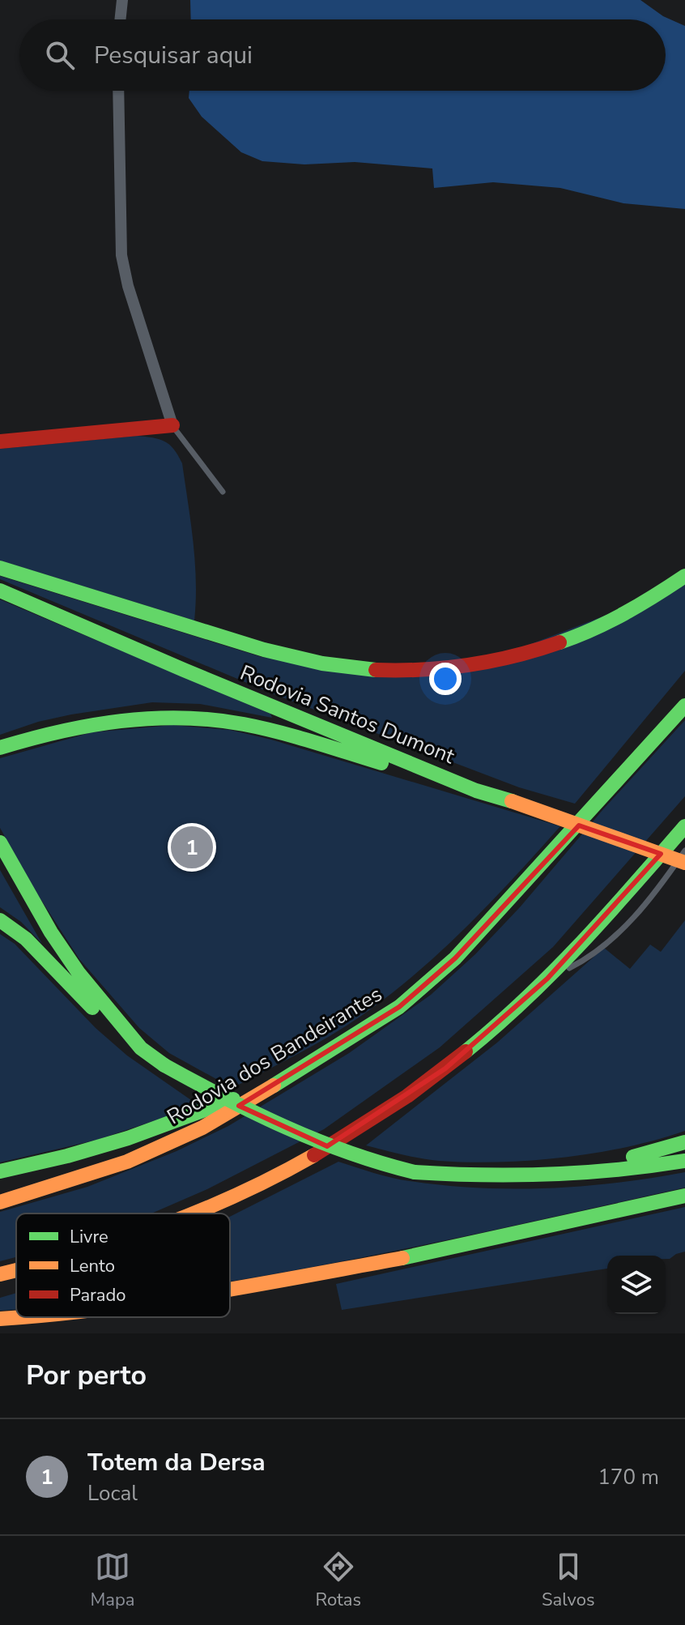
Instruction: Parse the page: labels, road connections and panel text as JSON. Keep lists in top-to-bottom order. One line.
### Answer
{"streets":{"main road":["Rodovia Santos Dumont","Rodovia dos Bandeirantes"]},"legend":["Livre","Lento","Parado"],"page":{"search":"Pesquisar aqui","pins":"1","heading":"Por perto","list":[{"mark":"1","name":"Totem da Dersa","note":"Local","value":"170 m"}],"nav":["Mapa","Rotas","Salvos"]}}
